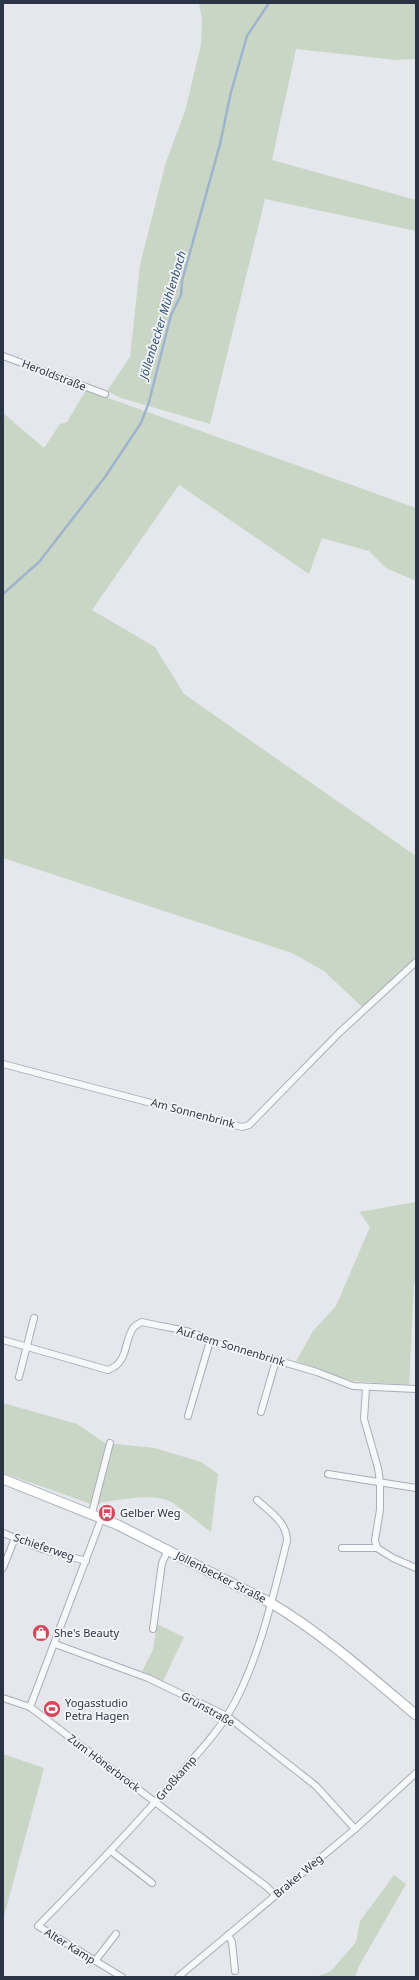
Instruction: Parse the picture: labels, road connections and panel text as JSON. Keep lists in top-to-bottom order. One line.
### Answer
{"streets":{"main road":["Jöllenbecker Straße"],"street":["Heroldstraße","Am Sonnenbrink","Auf dem Sonnenbrink","Schieferweg","Grünstraße","Zum Hönerbrock","Großkamp","Braker Weg","Alter Kamp"]},"crossings":[["Jöllenbecker Straße","Großkamp"],["Grünstraße","Großkamp"],["Grünstraße","Braker Weg"],["Zum Hönerbrock","Großkamp"],["Zum Hönerbrock","Braker Weg"],["Großkamp","Alter Kamp"]],"water":["Jöllenbecker Mühlenbach"],"places":{"bus stop":["Gelber Weg"],"shop":["She's Beauty"],"sports":["Yogasstudio Petra Hagen"]}}
